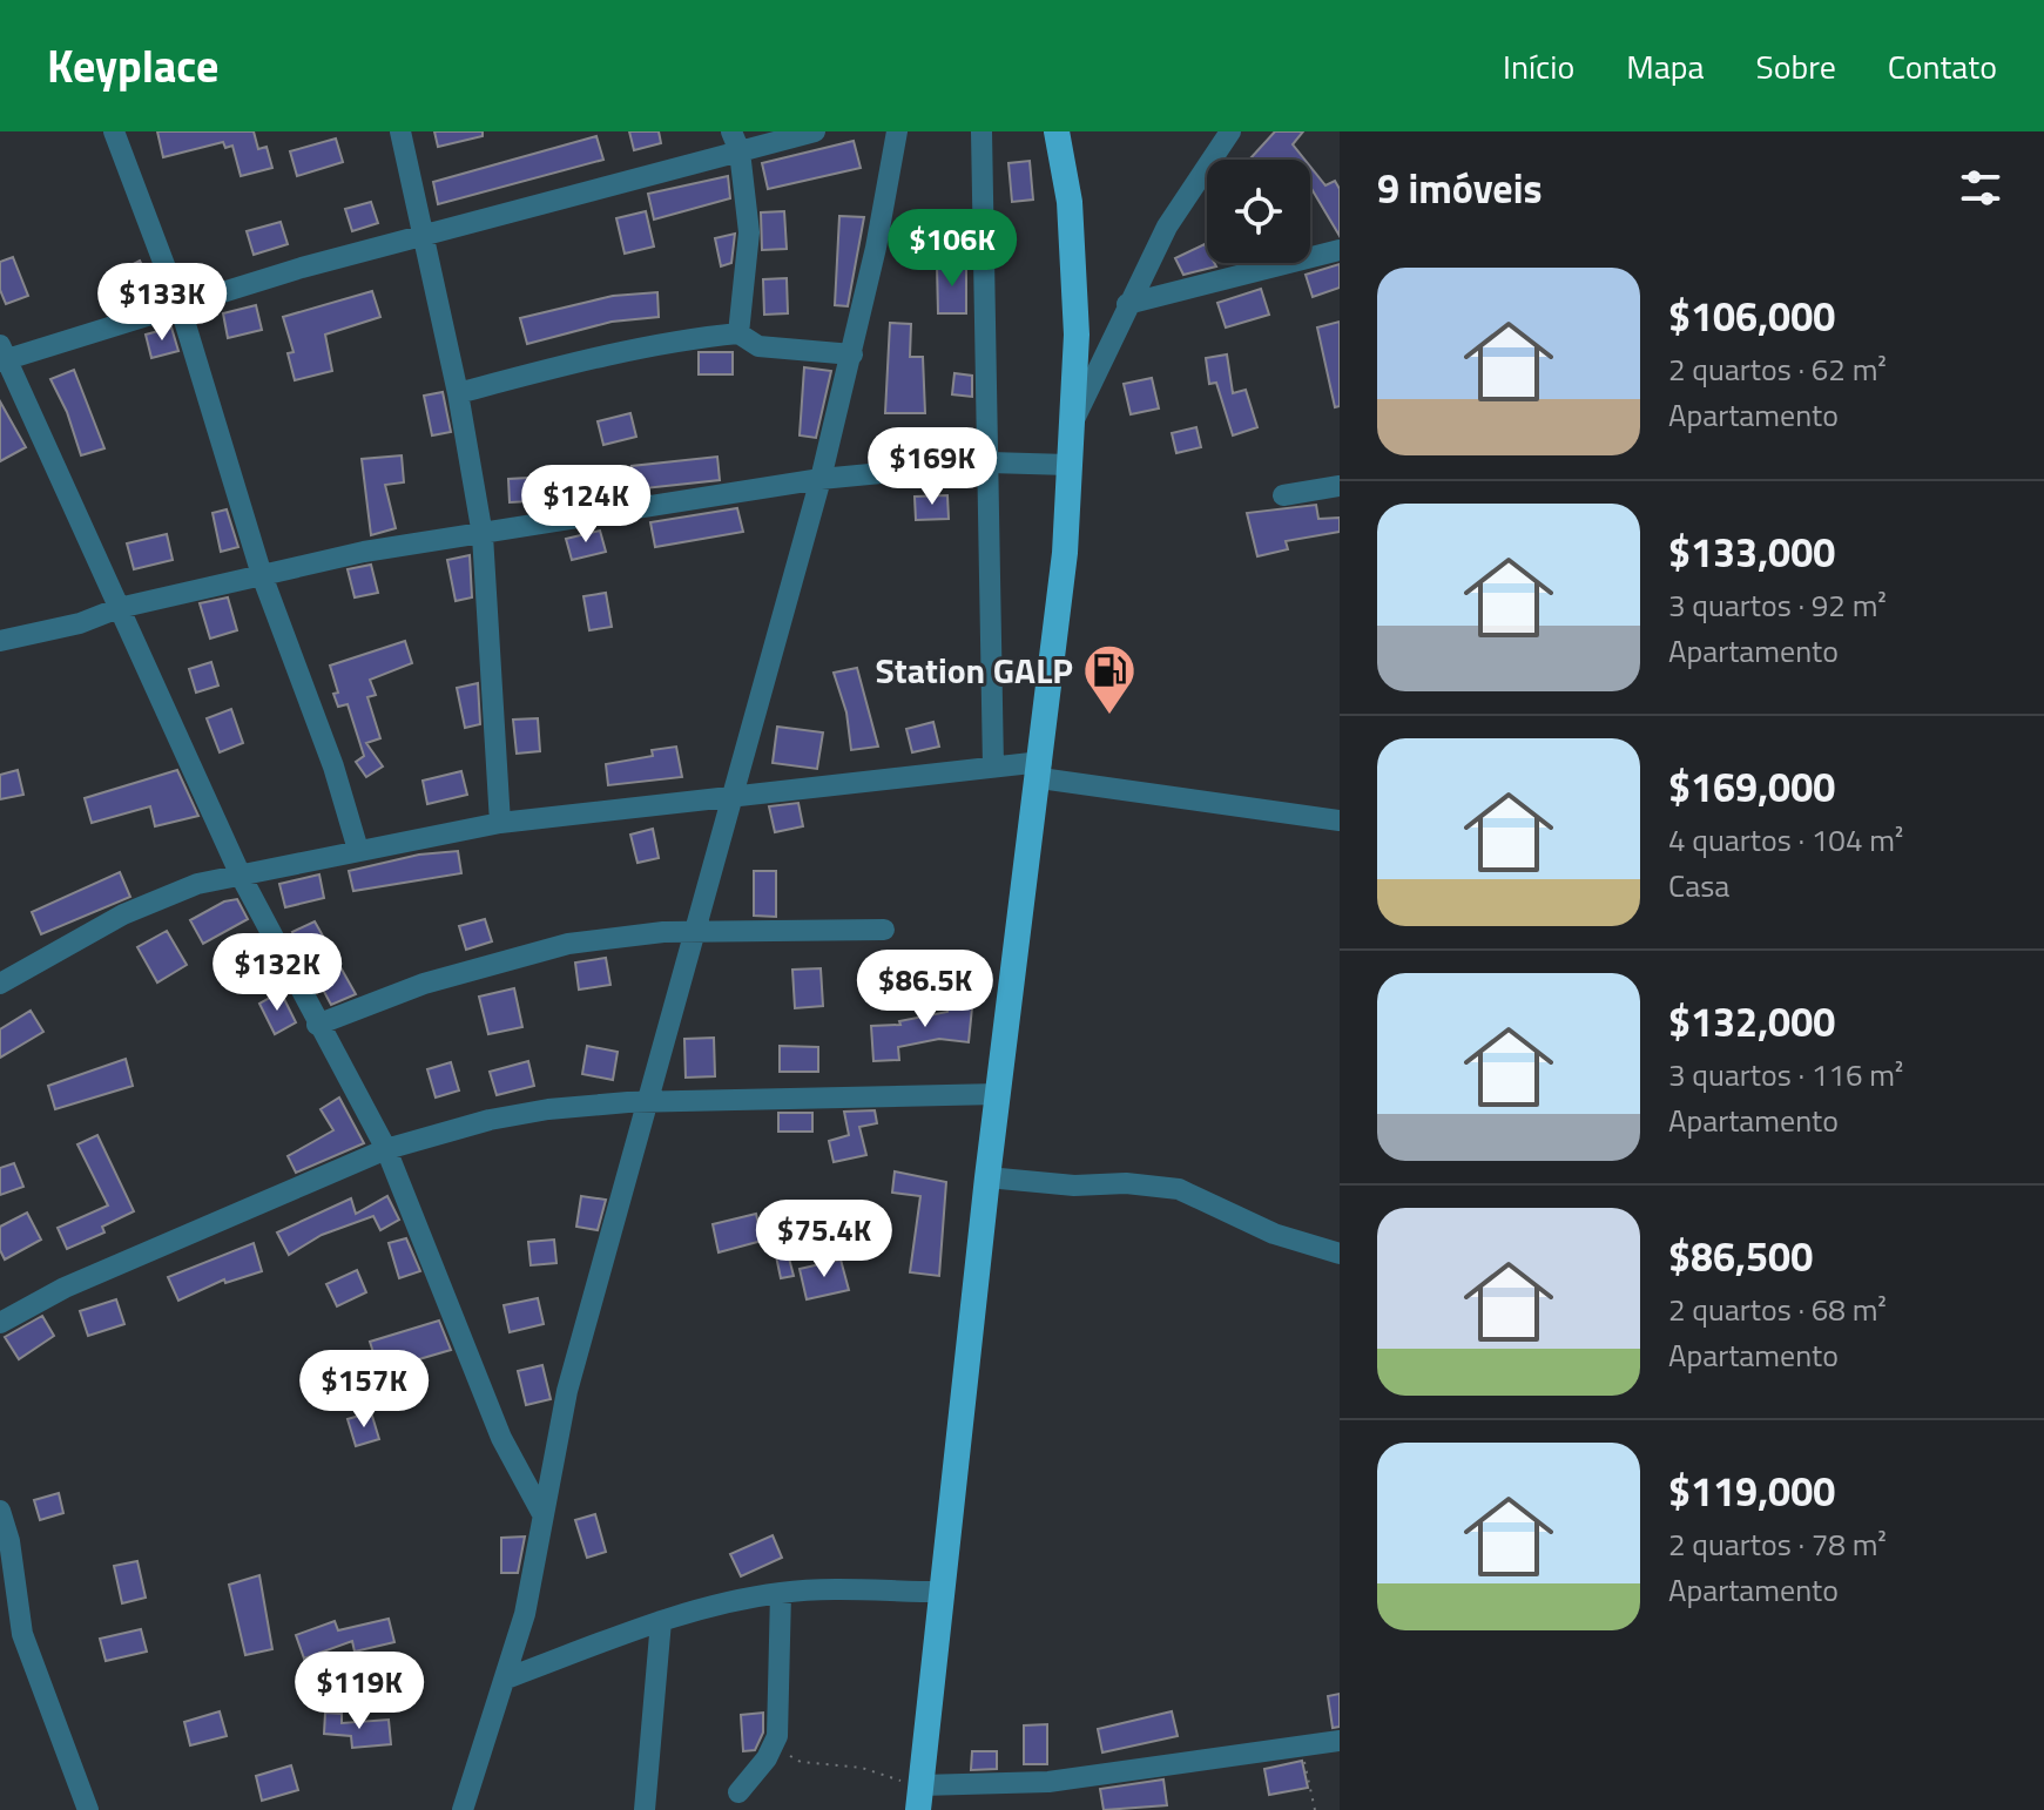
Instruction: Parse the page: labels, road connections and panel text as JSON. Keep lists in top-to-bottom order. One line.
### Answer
{"places":{"fuel station":["Station GALP"]},"page":{"header":"Keyplace","nav":["Início","Mapa","Sobre","Contato"],"heading":"9 imóveis","price":["$106K","$133K","$169K","$124K","$132K","$86.5K","$75.4K","$157K","$119K"],"list":[{"name":"$106,000","note":"2 quartos · 62 m² · Apartamento"},{"name":"$133,000","note":"3 quartos · 92 m² · Apartamento"},{"name":"$169,000","note":"4 quartos · 104 m² · Casa"},{"name":"$132,000","note":"3 quartos · 116 m² · Apartamento"},{"name":"$86,500","note":"2 quartos · 68 m² · Apartamento"},{"name":"$119,000","note":"2 quartos · 78 m² · Apartamento"}]}}
